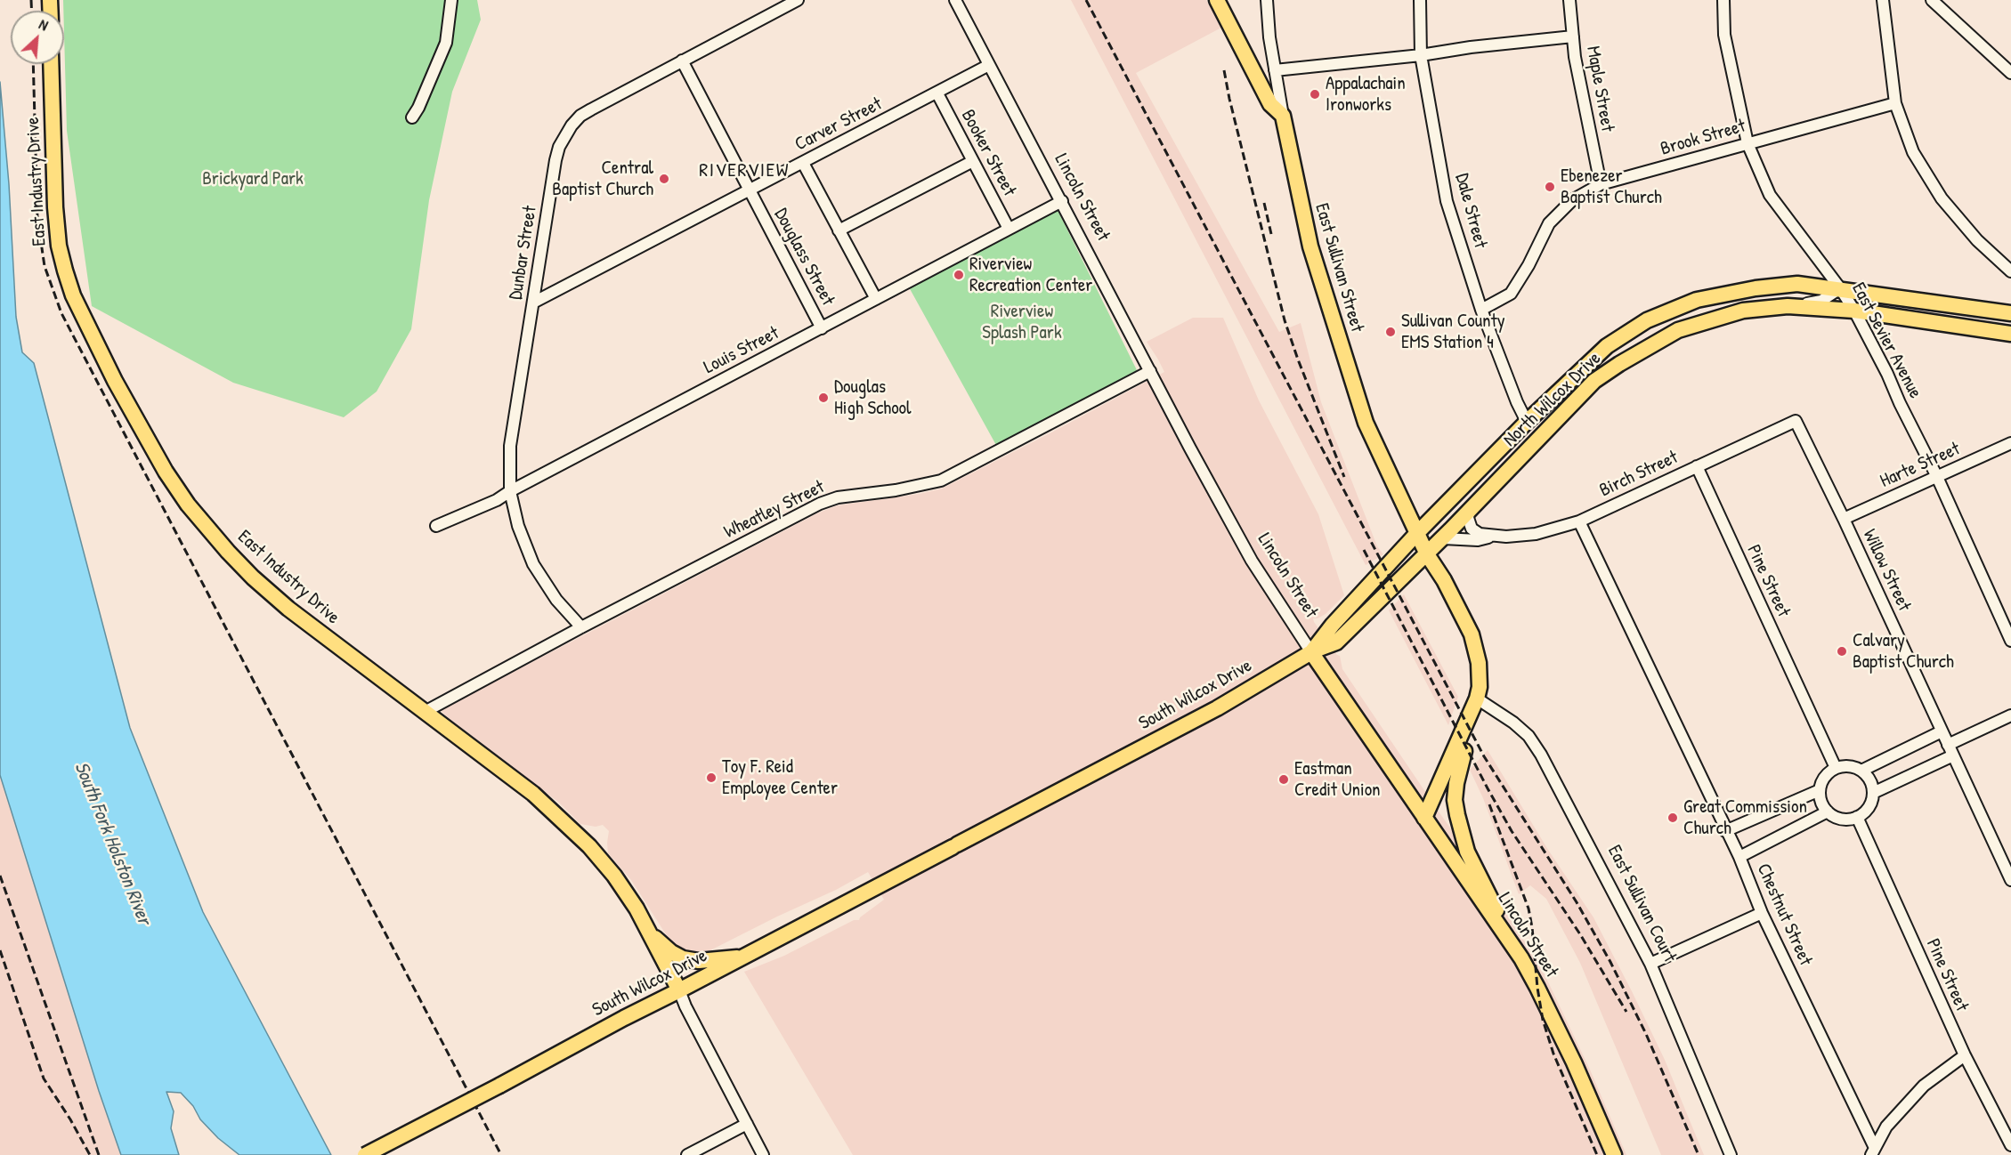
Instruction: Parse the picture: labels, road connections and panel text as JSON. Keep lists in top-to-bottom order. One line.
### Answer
{"streets":{"main road":["East Industry Drive","Lincoln Street","East Sullivan Street","North Wilcox Drive","South Wilcox Drive"],"street":["Maple Street","Carver Street","Brook Street","Booker Street","Dale Street","Dunbar Street","Douglass Street","East Sevier Avenue","Louis Street","Harte Street","Birch Street","Wheatley Street","Willow Street","Pine Street","East Sullivan Court","Chestnut Street"]},"crossings":[["Maple Street","Brook Street"],["Carver Street","Booker Street"],["Carver Street","Lincoln Street"],["Carver Street","Dunbar Street"],["Carver Street","Douglass Street"],["Brook Street","Dale Street"],["Brook Street","East Sevier Avenue"],["Booker Street","Louis Street"],["East Industry Drive","Wheatley Street"],["East Industry Drive","South Wilcox Drive"],["Lincoln Street","Louis Street"],["Lincoln Street","North Wilcox Drive"],["Lincoln Street","Wheatley Street"],["Lincoln Street","South Wilcox Drive"],["Dale Street","North Wilcox Drive"],["Dunbar Street","Douglass Street"],["Dunbar Street","Louis Street"],["Dunbar Street","Wheatley Street"],["Douglass Street","Louis Street"],["East Sullivan Street","North Wilcox Drive"],["East Sullivan Street","South Wilcox Drive"],["East Sevier Avenue","North Wilcox Drive"],["East Sevier Avenue","Harte Street"],["North Wilcox Drive","Birch Street"],["North Wilcox Drive","South Wilcox Drive"],["Harte Street","Willow Street"],["Birch Street","Willow Street"],["Birch Street","Pine Street"],["Birch Street","Chestnut Street"]],"districts":["RIVERVIEW"],"water":["South Fork Holston River"],"parks":["Brickyard Park","Riverview Splash Park"],"places":["Appalachain Ironworks","Central Baptist Church","Ebenezer Baptist Church","Riverview Recreation Center","Sullivan County EMS Station 4","Douglas High School","Calvary Baptist Church","Toy F. Reid Employee Center","Eastman Credit Union","Great Commission Church"],"north":"top right"}
